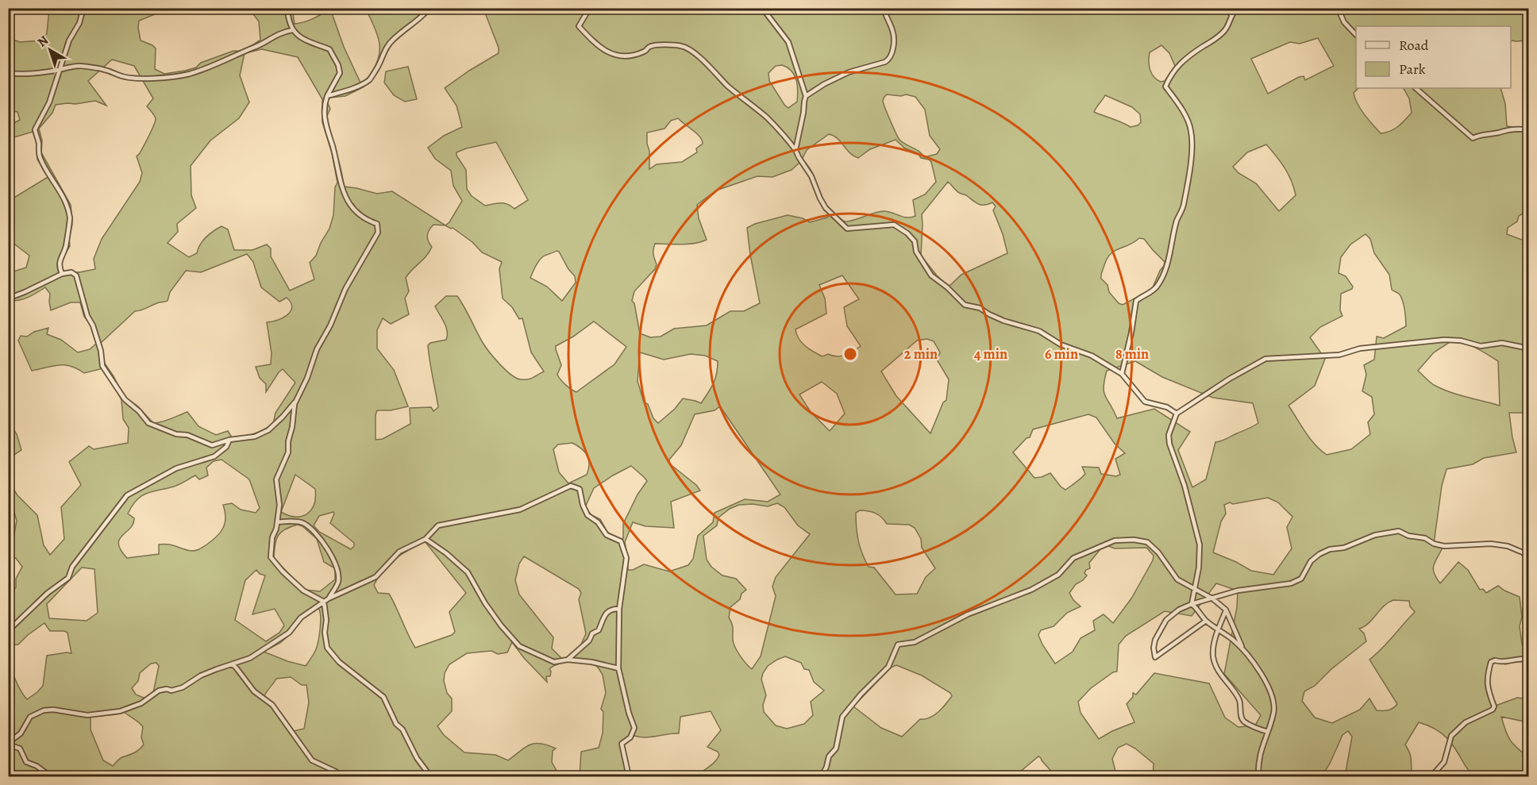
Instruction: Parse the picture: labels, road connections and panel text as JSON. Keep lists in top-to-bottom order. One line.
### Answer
{"legend":["Road","Park"],"north":"top left","rings":["2 min","4 min","6 min","8 min"]}
